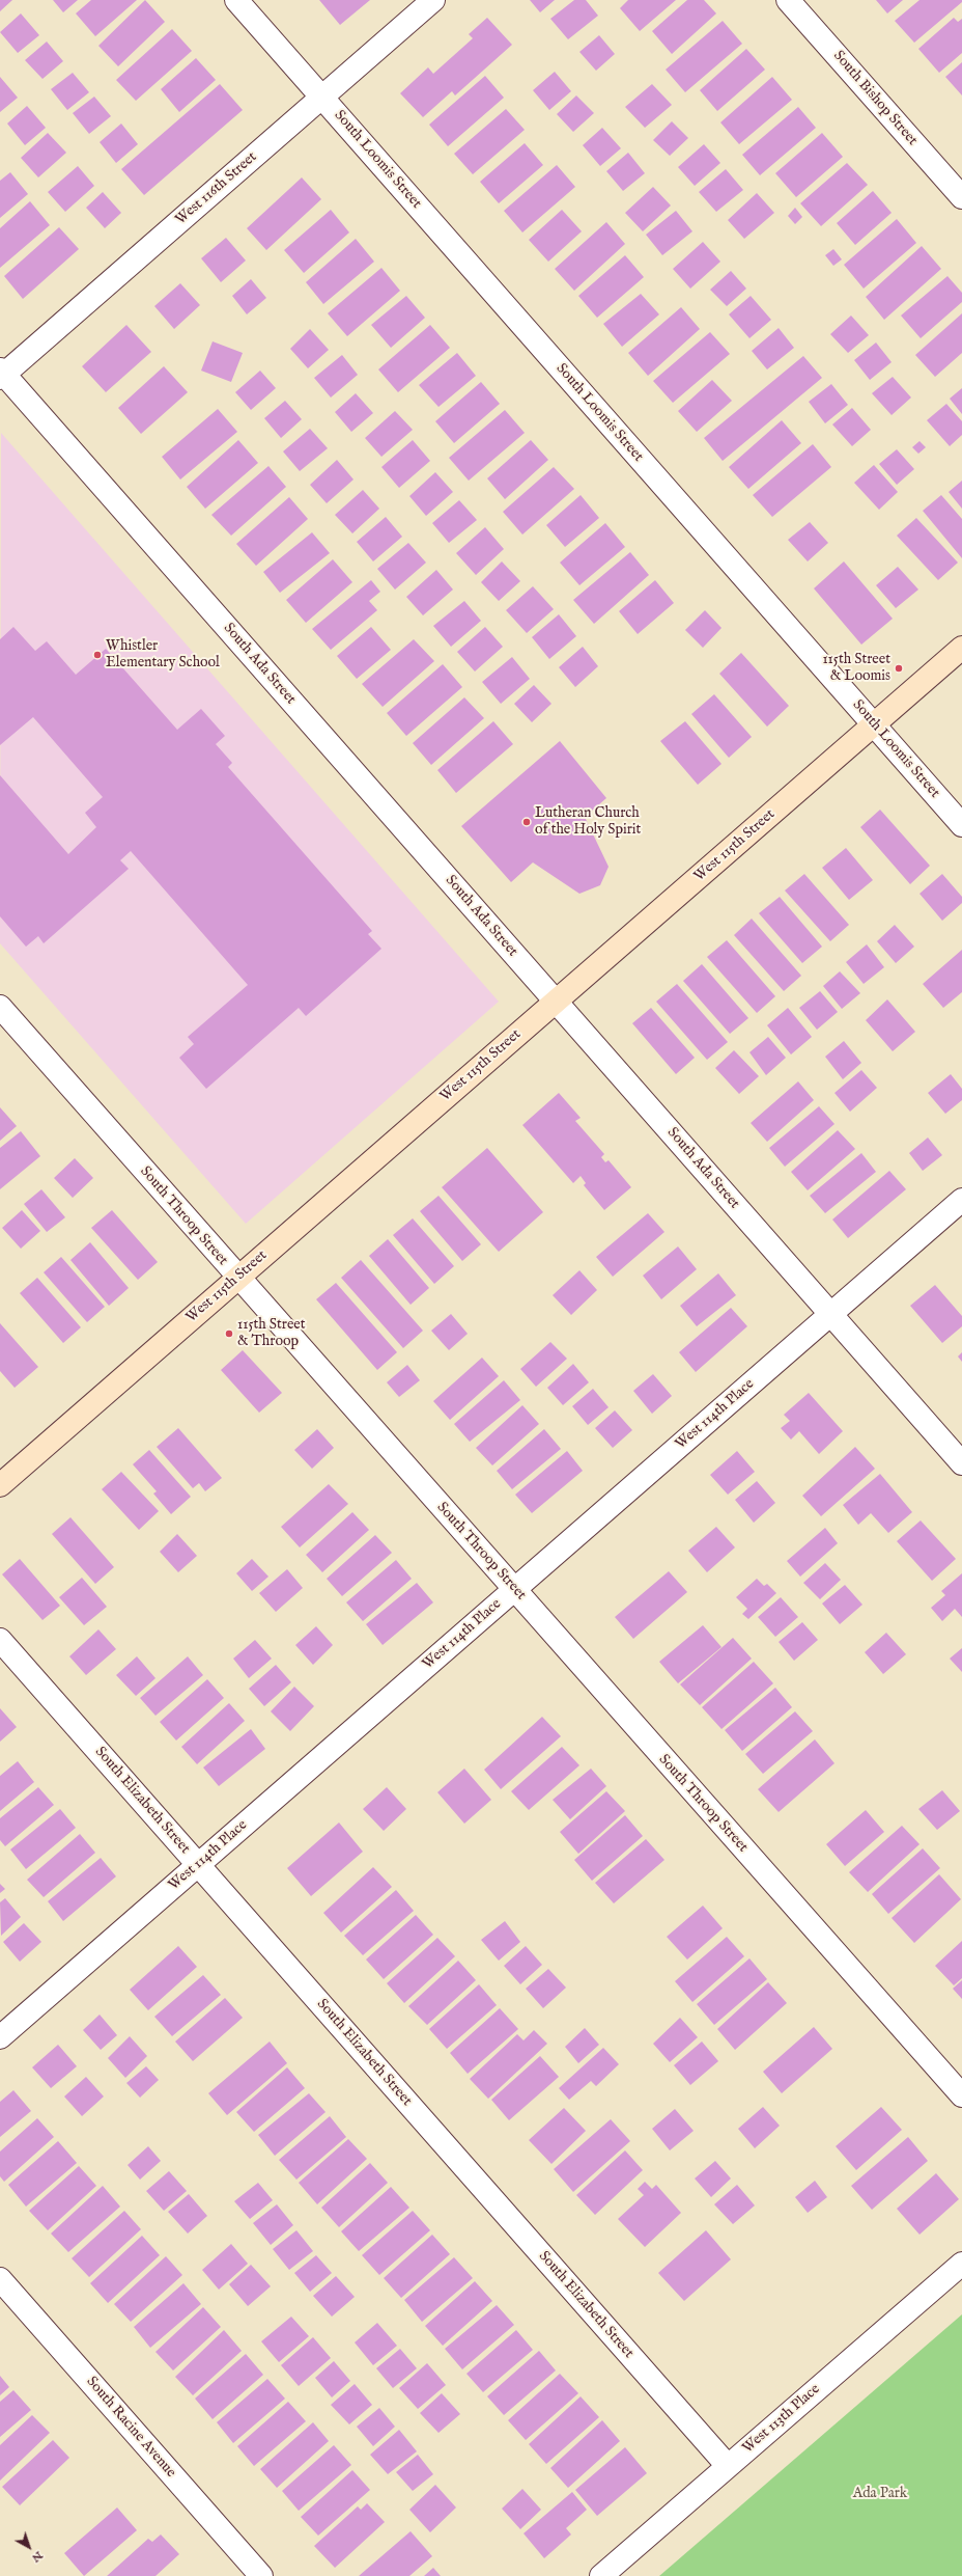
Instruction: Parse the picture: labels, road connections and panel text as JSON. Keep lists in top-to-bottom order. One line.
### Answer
{"streets":{"street":["South Bishop Street","South Loomis Street","West 116th Street","South Ada Street","West 115th Street","South Throop Street","West 114th Place","South Elizabeth Street","West 113th Place","South Racine Avenue"]},"crossings":[["South Loomis Street","West 116th Street"],["South Loomis Street","West 115th Street"],["West 116th Street","South Ada Street"],["South Ada Street","West 115th Street"],["South Ada Street","West 114th Place"],["West 115th Street","South Throop Street"],["South Throop Street","West 114th Place"],["West 114th Place","South Elizabeth Street"],["South Elizabeth Street","West 113th Place"]],"parks":["Ada Park"],"places":["Whistler Elementary School","115th Street & Loomis","Lutheran Church of the Holy Spirit","115th Street & Throop"],"north":"bottom right"}
